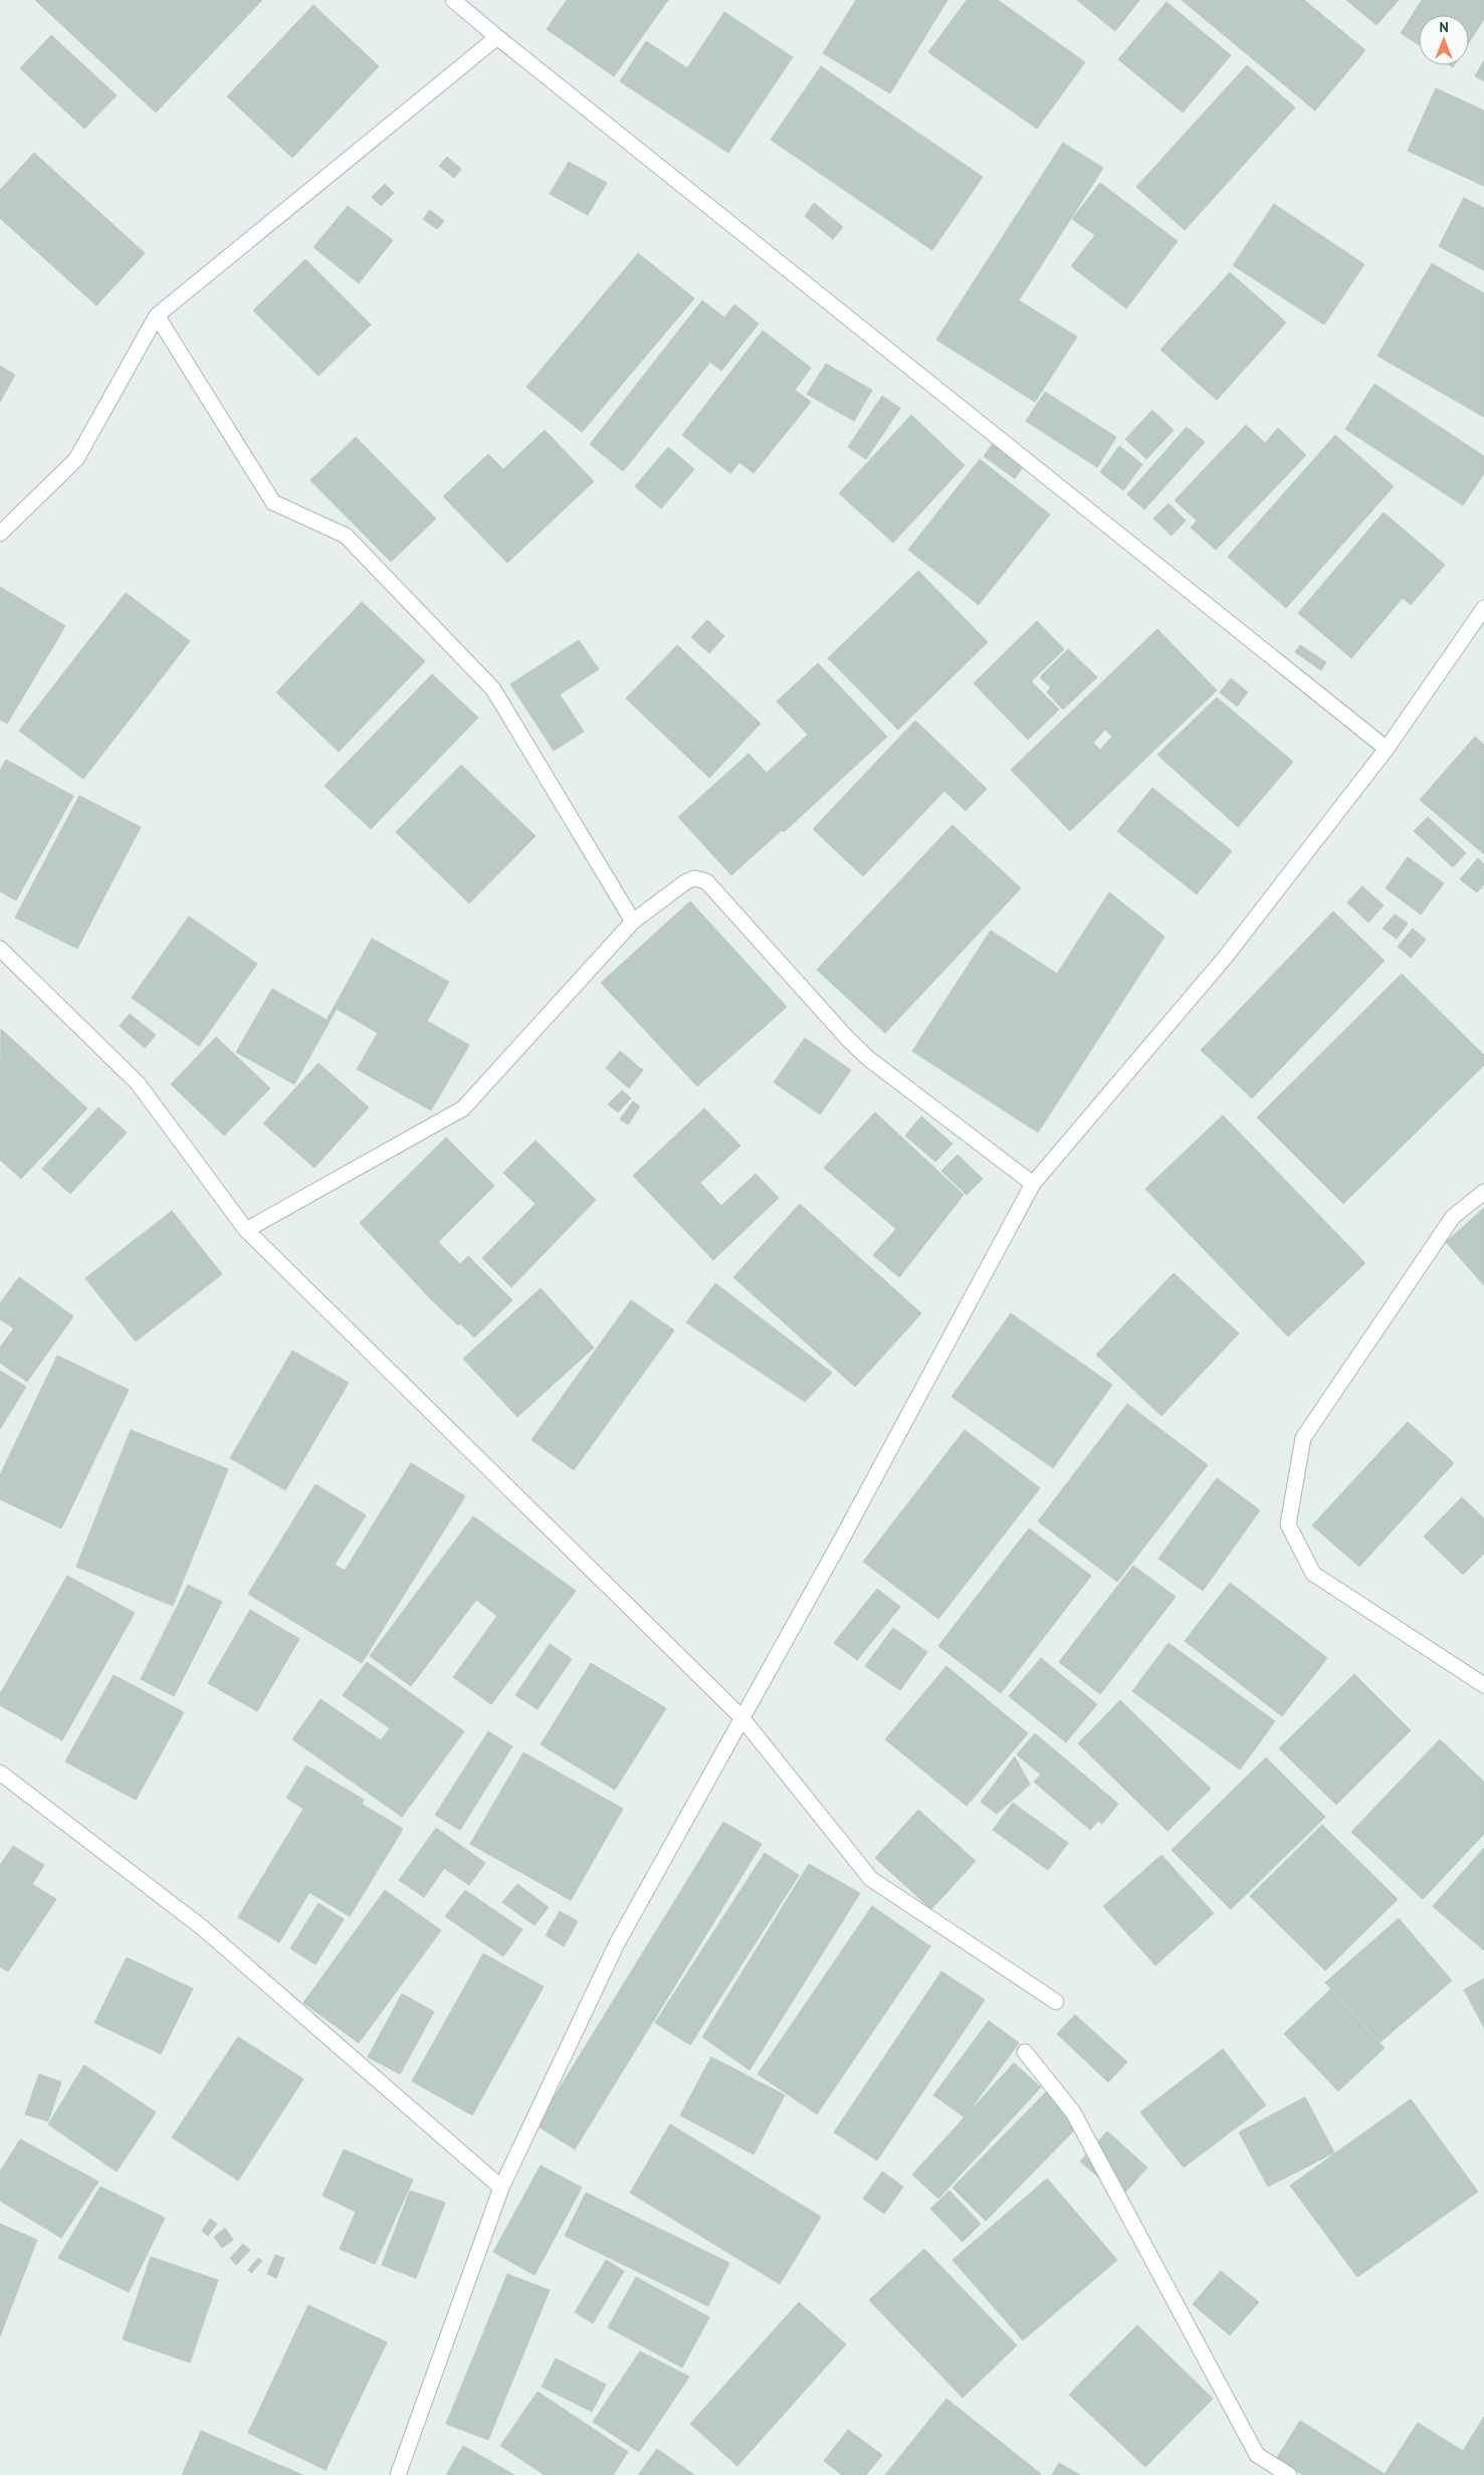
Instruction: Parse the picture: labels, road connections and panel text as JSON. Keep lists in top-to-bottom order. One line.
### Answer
{"north":"top"}
